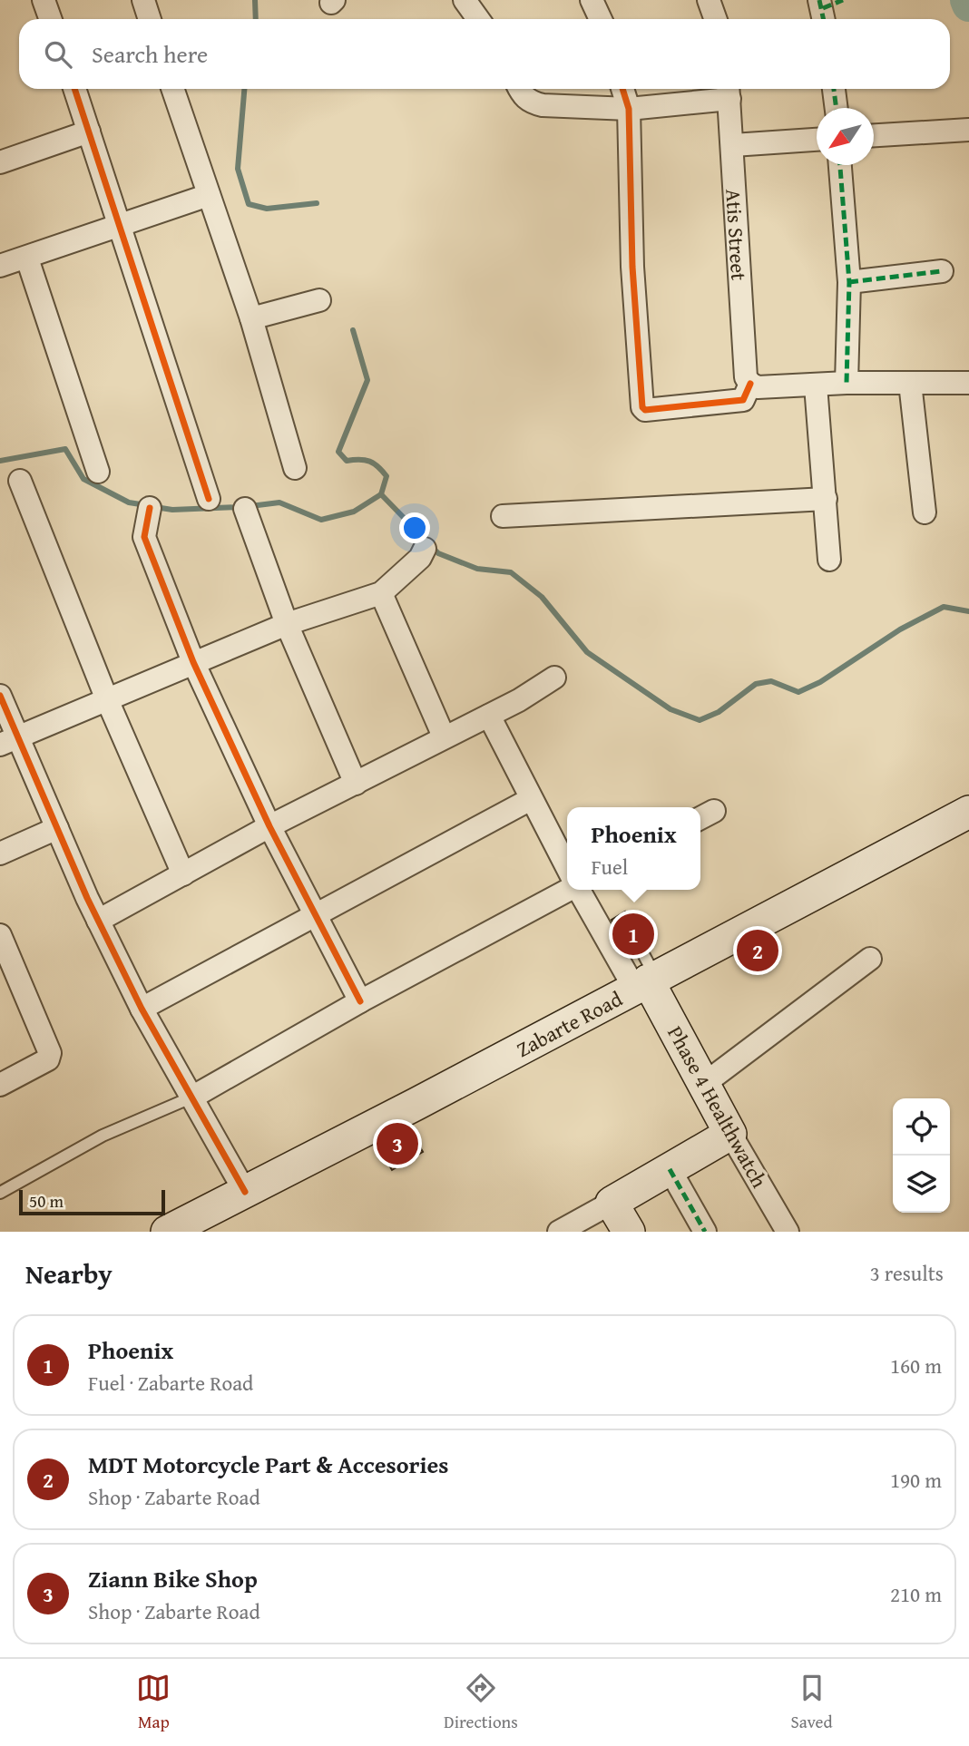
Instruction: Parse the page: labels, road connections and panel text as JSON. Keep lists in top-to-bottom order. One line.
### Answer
{"streets":{"main road":["Zabarte Road","Phase 4 Healthwatch"],"street":["Atis Street"]},"crossings":[["Zabarte Road","Phase 4 Healthwatch"]],"scale_bar":"50 m","north":"bottom left","page":{"search":"Search here","popup":["Phoenix","Fuel"],"pins":["1","2","3"],"scale":"50 m","heading":["Nearby","3 results"],"list":[{"mark":"1","name":"Phoenix","note":"Fuel · Zabarte Road","value":"160 m"},{"mark":"2","name":"MDT Motorcycle Part & Accesories","note":"Shop · Zabarte Road","value":"190 m"},{"mark":"3","name":"Ziann Bike Shop","note":"Shop · Zabarte Road","value":"210 m"}],"nav":["Map","Directions","Saved"]}}
